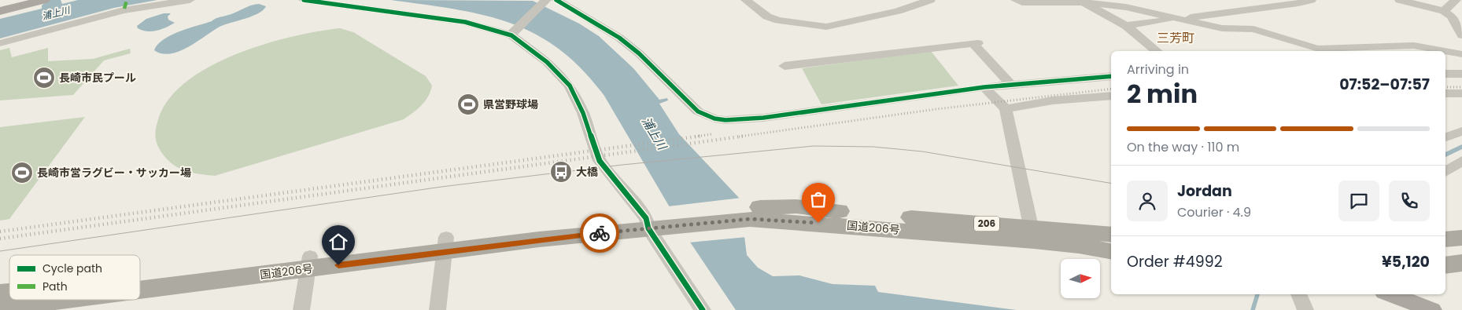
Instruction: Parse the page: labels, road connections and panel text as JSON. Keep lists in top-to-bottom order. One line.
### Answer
{"streets":{"highway":["206","国道206号"]},"districts":["三芳町"],"water":["浦上川"],"places":{"sports":["長崎市民プール","県営野球場","長崎市営ラグビー・サッカー場"],"bus stop":["大橋"]},"legend":["Cycle path","Path"],"north":"right","page":{"heading":["2 min","Arriving in","07:52–07:57"],"panel":["Jordan","Courier · 4.9","Order #4992","¥5,120"],"bar":"On the way · 110 m"}}
